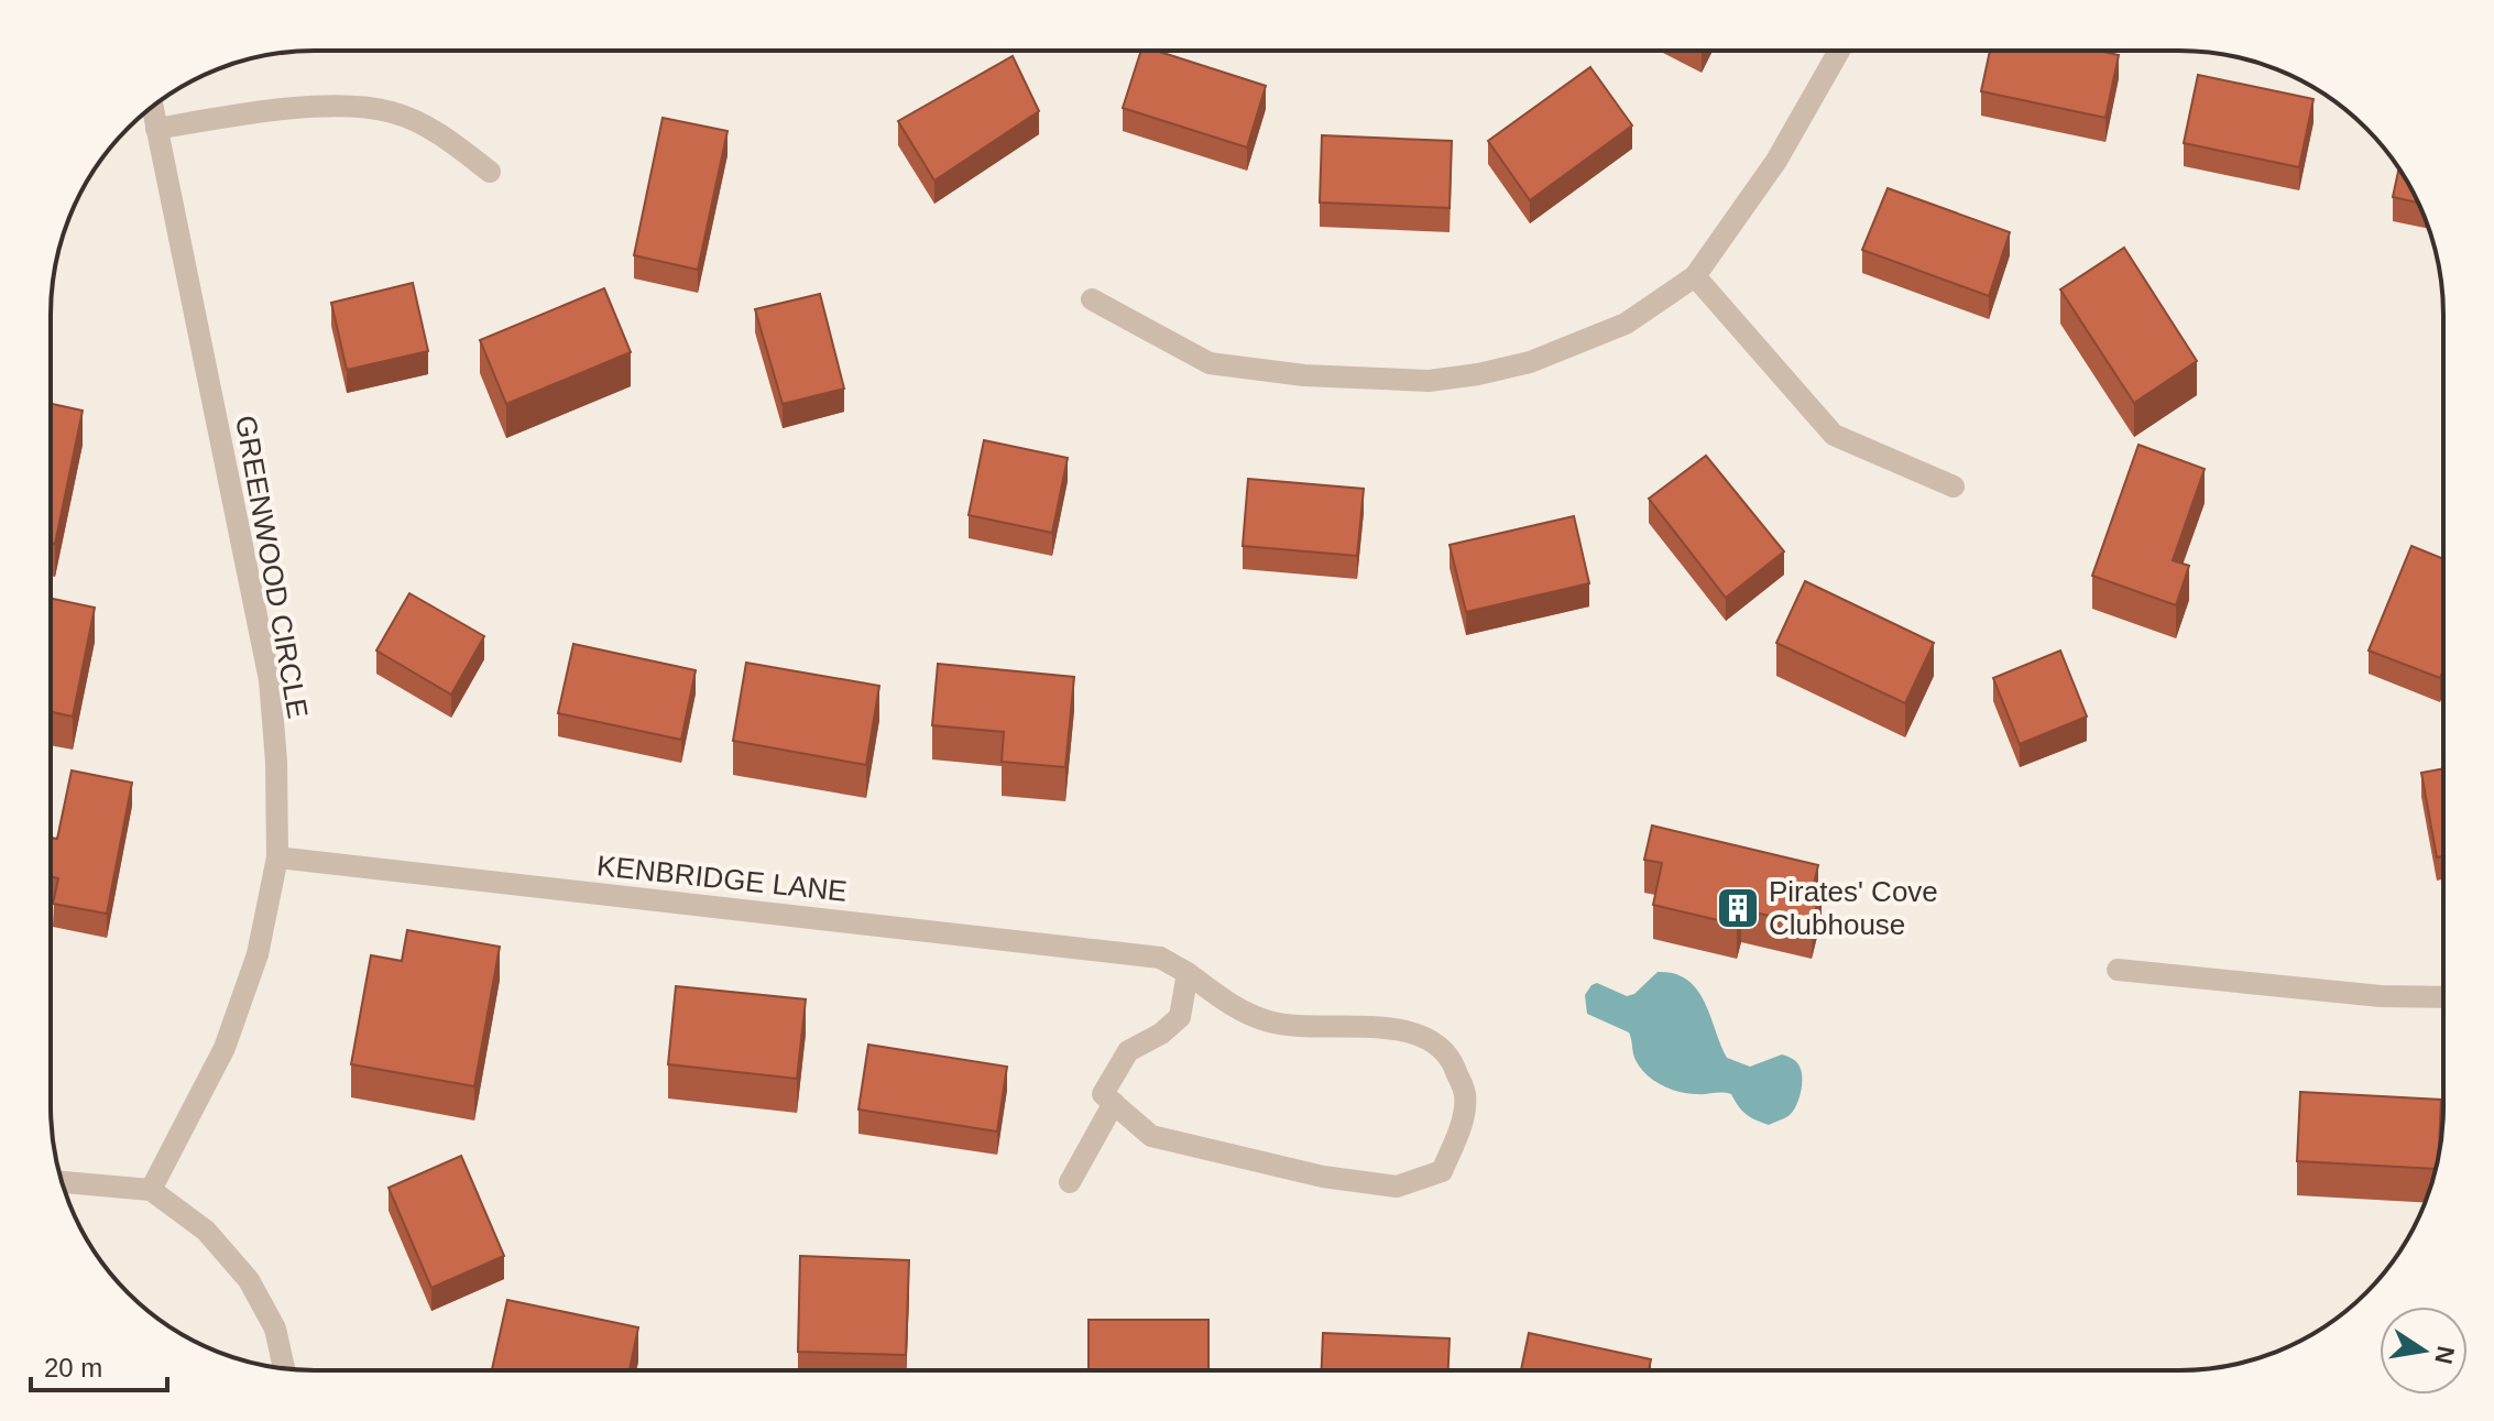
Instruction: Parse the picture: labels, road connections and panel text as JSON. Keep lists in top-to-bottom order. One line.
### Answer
{"streets":{"street":["GREENWOOD CIRCLE","KENBRIDGE LANE"]},"crossings":[["GREENWOOD CIRCLE","KENBRIDGE LANE"]],"places":{"building":["Pirates' Cove Clubhouse"]},"scale_bar":"20 m","north":"right"}
